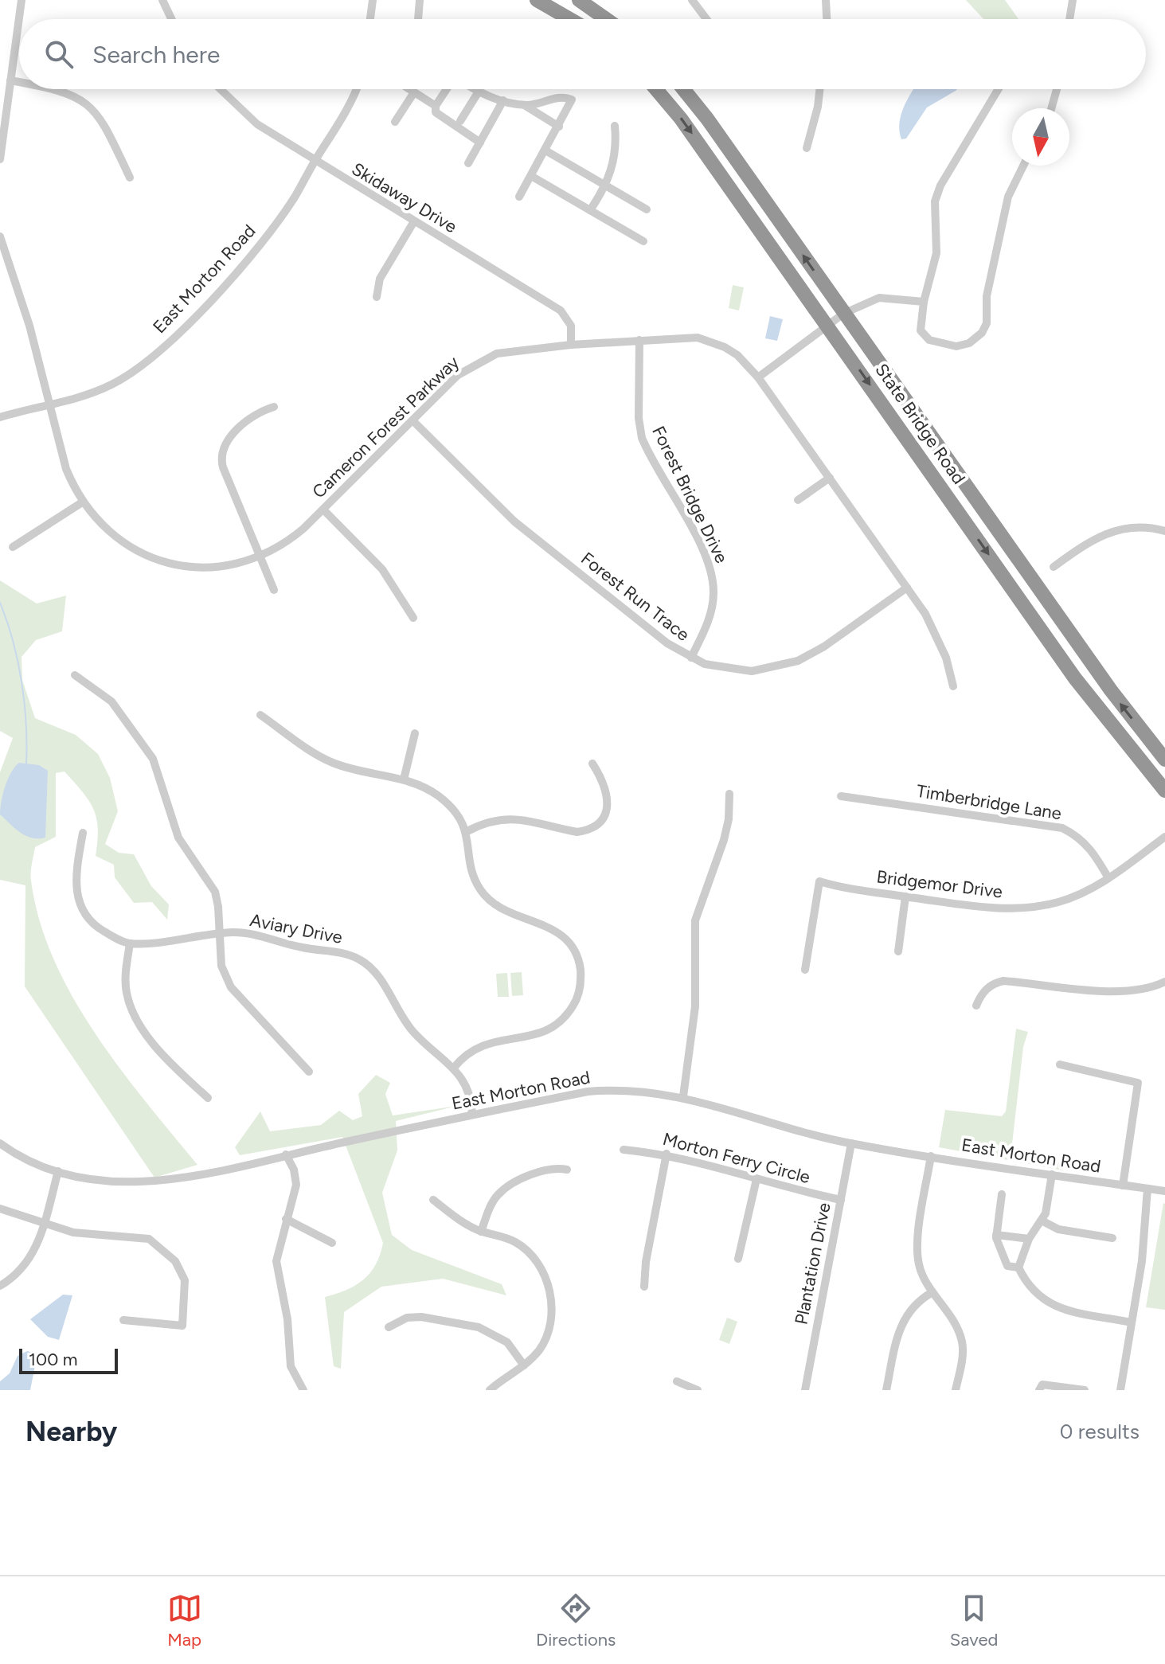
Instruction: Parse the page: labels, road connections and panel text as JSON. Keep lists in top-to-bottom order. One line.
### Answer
{"streets":{"highway":["State Bridge Road"],"street":["Skidaway Drive","East Morton Road","Cameron Forest Parkway","Forest Bridge Drive","Forest Run Trace","Timberbridge Lane","Bridgemor Drive","Aviary Drive","Morton Ferry Circle","Plantation Drive"]},"crossings":[["Skidaway Drive","East Morton Road"],["Skidaway Drive","Cameron Forest Parkway"],["East Morton Road","Cameron Forest Parkway"],["East Morton Road","Aviary Drive"],["East Morton Road","Plantation Drive"],["Cameron Forest Parkway","Forest Bridge Drive"],["Cameron Forest Parkway","Forest Run Trace"],["Forest Bridge Drive","Forest Run Trace"],["Timberbridge Lane","Bridgemor Drive"],["Morton Ferry Circle","Plantation Drive"]],"scale_bar":"100 m","north":"bottom","page":{"search":"Search here","scale":"100 m","heading":["Nearby","0 results"],"nav":["Map","Directions","Saved"]}}
